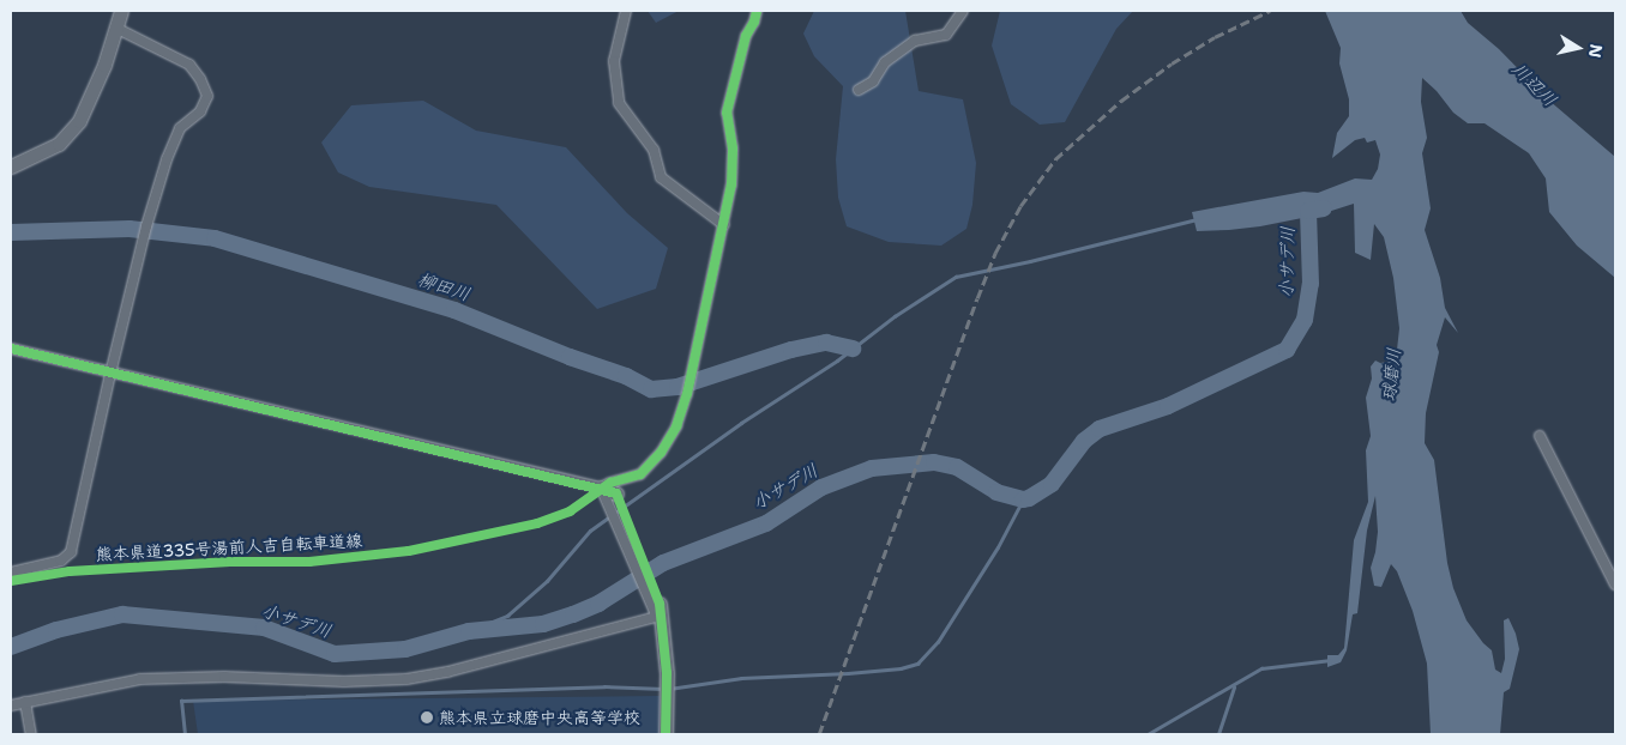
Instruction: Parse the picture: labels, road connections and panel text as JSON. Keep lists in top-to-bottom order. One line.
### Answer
{"streets":{"cycle path":["熊本県道335号湯前人吉自転車道線"]},"water":["川辺川","小サデ川","柳田川","球磨川"],"places":["熊本県立球磨中央高等学校"],"north":"right"}
